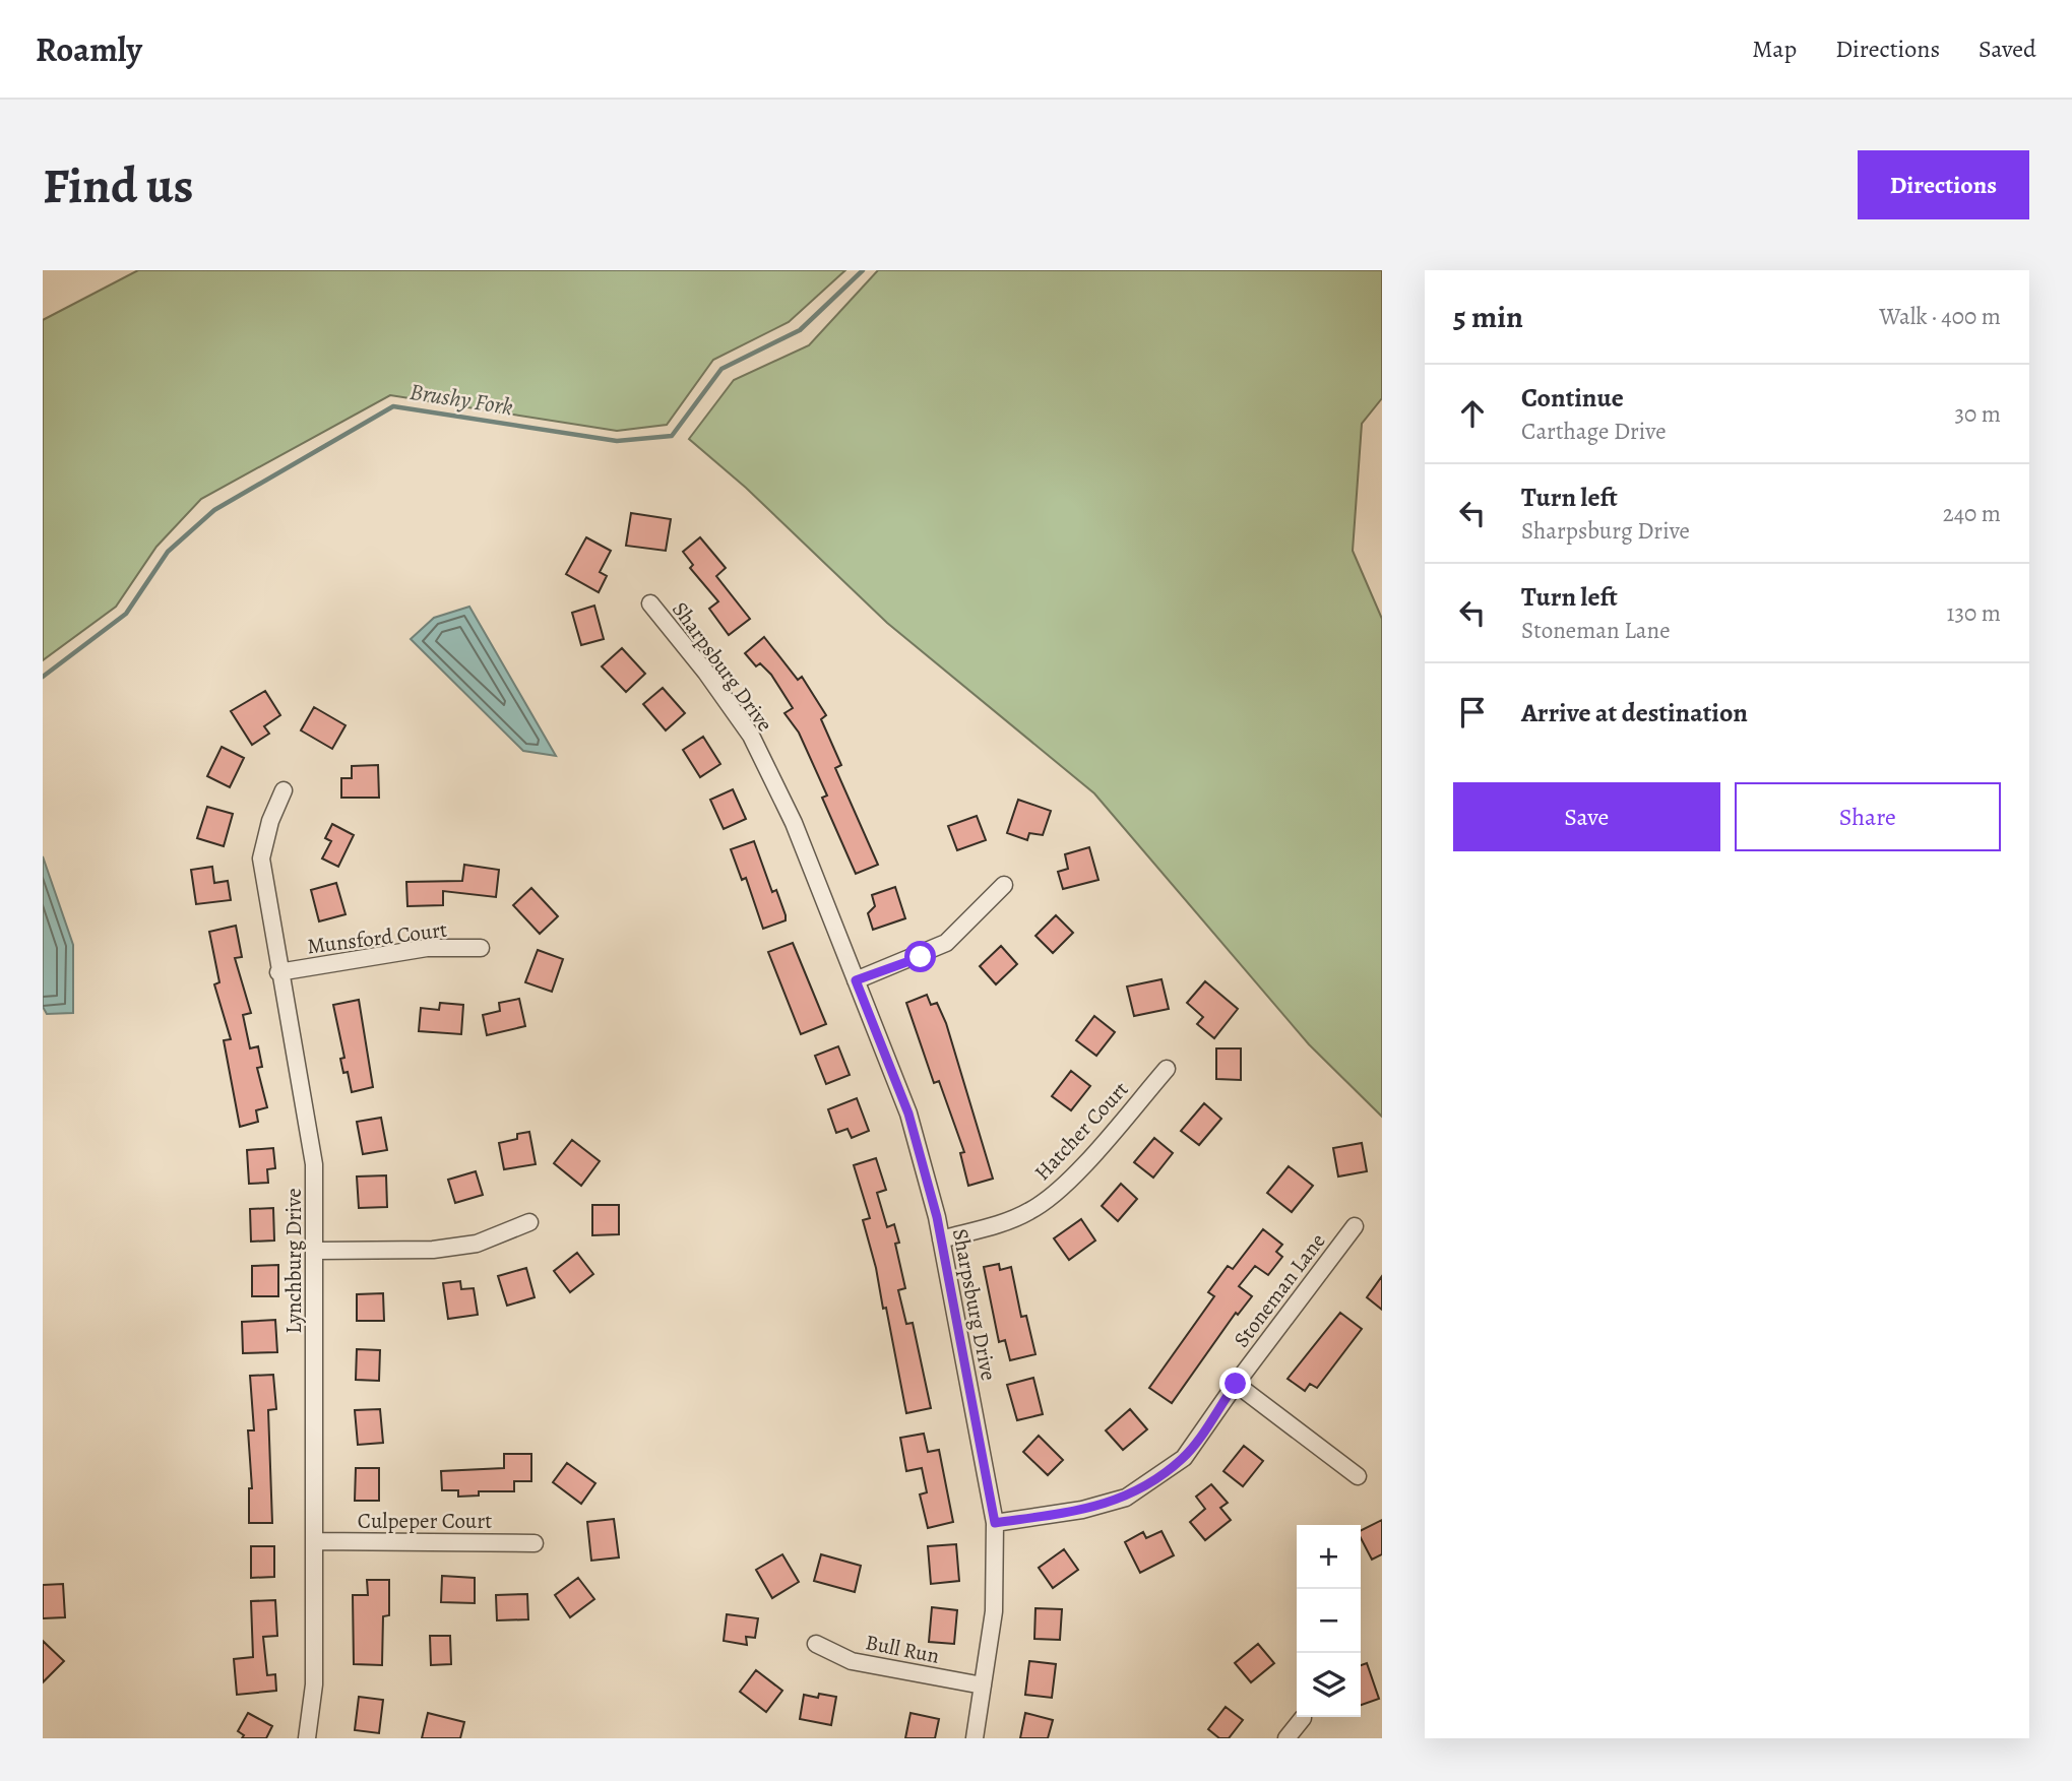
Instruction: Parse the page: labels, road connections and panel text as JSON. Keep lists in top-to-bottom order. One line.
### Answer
{"streets":{"street":["Sharpsburg Drive","Munsford Court","Hatcher Court","Lynchburg Drive","Stoneman Lane","Culpeper Court","Bull Run"]},"crossings":[["Sharpsburg Drive","Hatcher Court"],["Sharpsburg Drive","Stoneman Lane"],["Sharpsburg Drive","Bull Run"],["Munsford Court","Lynchburg Drive"],["Lynchburg Drive","Culpeper Court"]],"water":["Brushy Fork"],"page":{"header":"Roamly","nav":["Map","Directions","Saved"],"buttons":["Directions",["Save","Share"]],"title":"Find us","heading":["5 min","Walk · 400 m"],"list":[["Continue","Carthage Drive","30 m"],["Turn left","Sharpsburg Drive","240 m"],["Turn left","Stoneman Lane","130 m"],"Arrive at destination"],"map_buttons":["+","−"]}}
